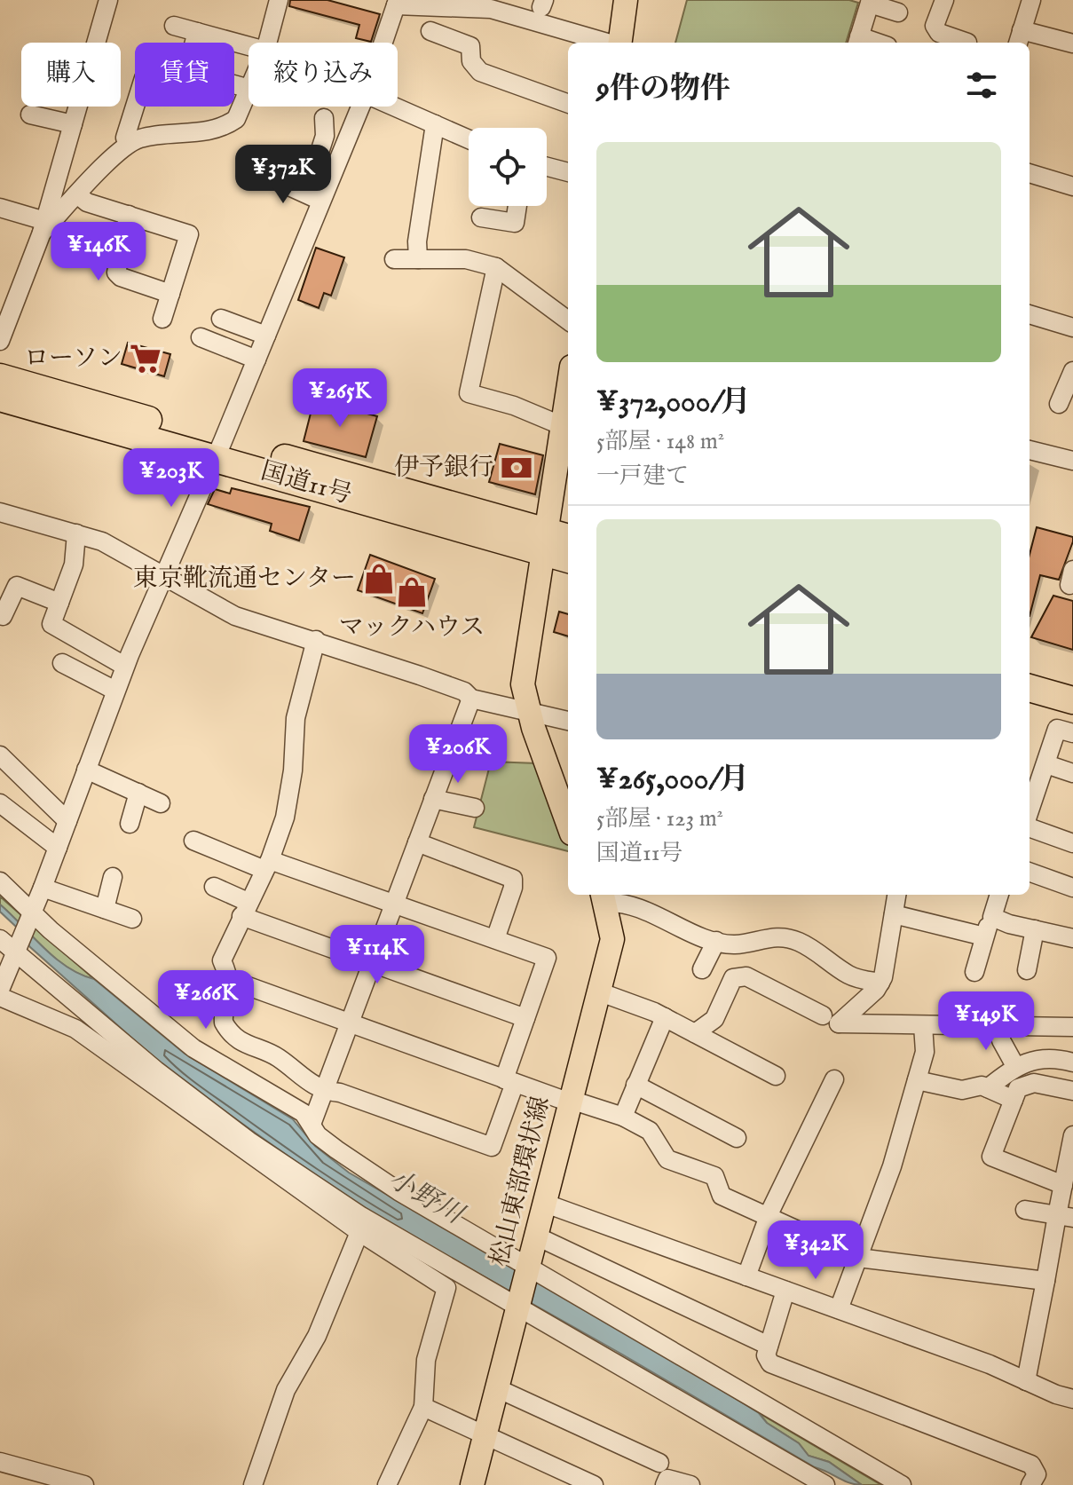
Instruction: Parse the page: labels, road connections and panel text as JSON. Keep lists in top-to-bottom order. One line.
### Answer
{"streets":{"highway":["国道11号"],"main road":["松山東部環状線"]},"water":["小野川"],"places":{"supermarket":["ローソン"],"bank":["伊予銀行"],"shop":["東京靴流通センター","マックハウス"]},"page":{"chip":["購入","賃貸","絞り込み"],"heading":"9件の物件","list":[{"name":"¥372,000/月","note":"5部屋 · 148 m² · 一戸建て"},{"name":"¥265,000/月","note":"5部屋 · 123 m² · 国道11号"}],"price":["¥372K","¥146K","¥265K","¥203K","¥206K","¥114K","¥266K","¥149K","¥342K"]}}
